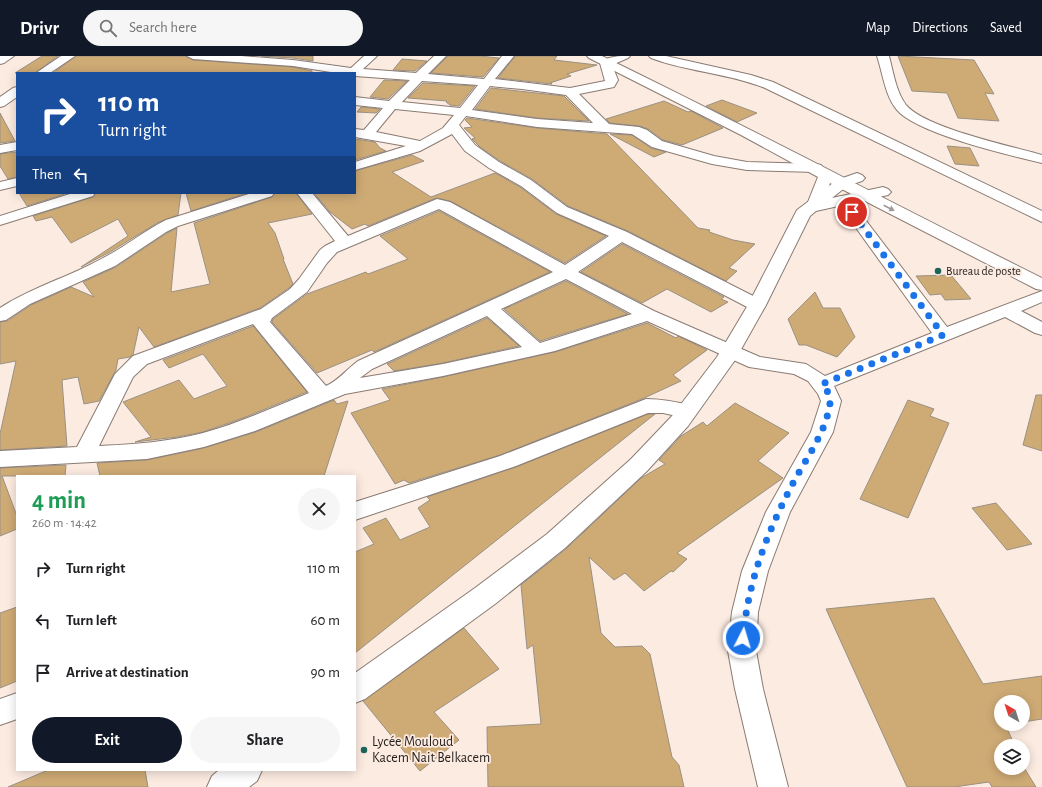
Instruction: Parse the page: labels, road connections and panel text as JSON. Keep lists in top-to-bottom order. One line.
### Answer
{"places":["Bureau de poste","Lycée Mouloud Kacem Nait Belkacem"],"north":"top left","page":{"header":"Drivr","search":"Search here","nav":["Map","Directions","Saved"],"turn":["110 m","Turn right"],"then":"Then","heading":["4 min","260 m · 14:42"],"list":[{"name":"Turn right","value":"110 m"},{"name":"Turn left","value":"60 m"},{"name":"Arrive at destination","value":"90 m"}],"buttons":["Exit","Share"]}}
